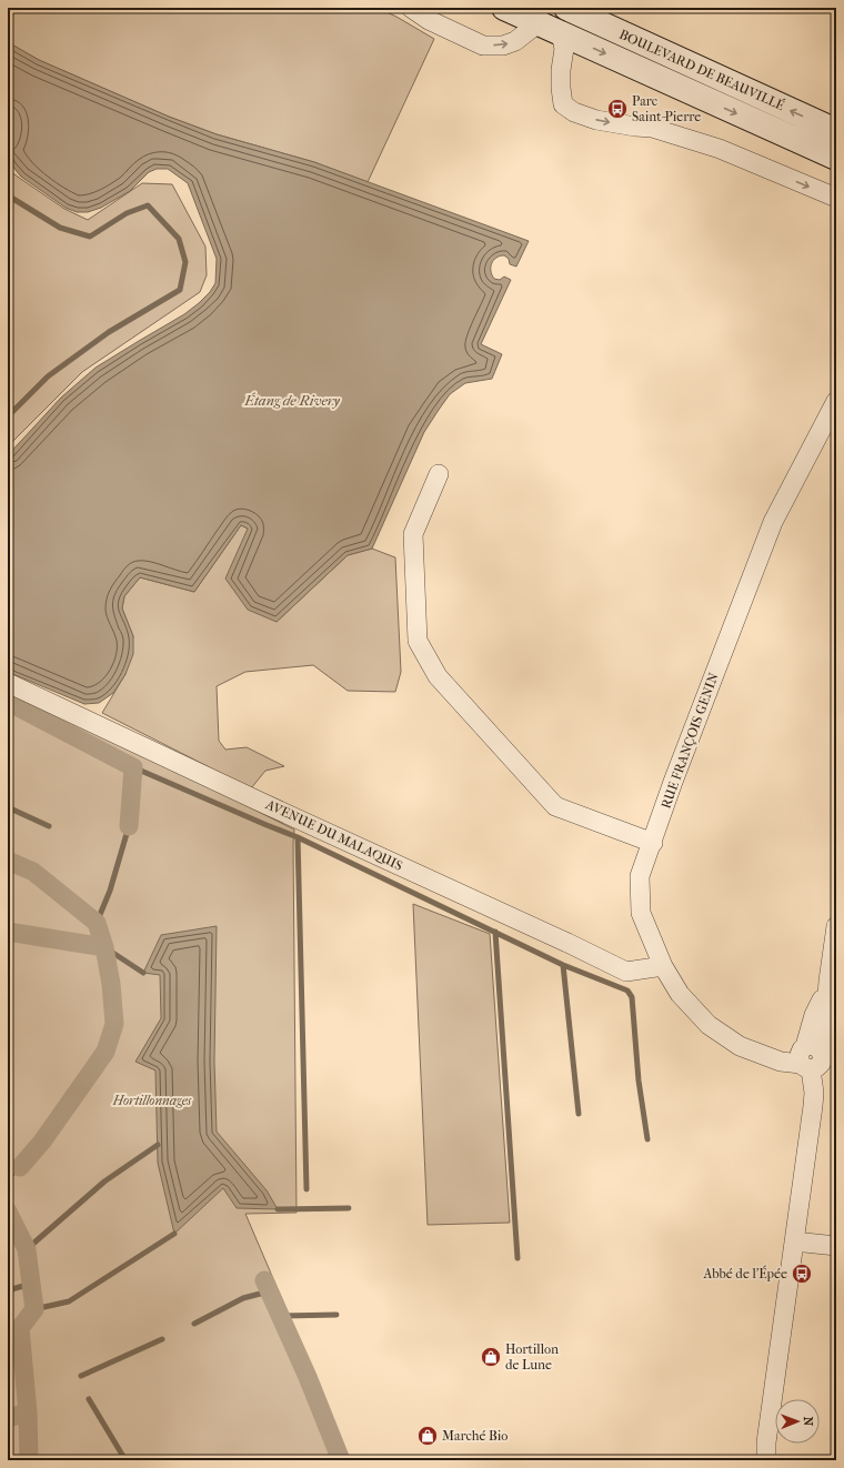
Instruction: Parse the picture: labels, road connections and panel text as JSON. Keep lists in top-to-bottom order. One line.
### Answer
{"streets":{"main road":["BOULEVARD DE BEAUVILLÉ"],"street":["RUE FRANÇOIS GENIN","AVENUE DU MALAQUIS"]},"crossings":[["RUE FRANÇOIS GENIN","AVENUE DU MALAQUIS"]],"water":["Étang de Rivery"],"parks":["Hortillonnages"],"places":{"bus stop":["Parc Saint-Pierre","Abbé de l'Épée"],"shop":["Hortillon de Lune","Marché Bio"]},"north":"right"}
